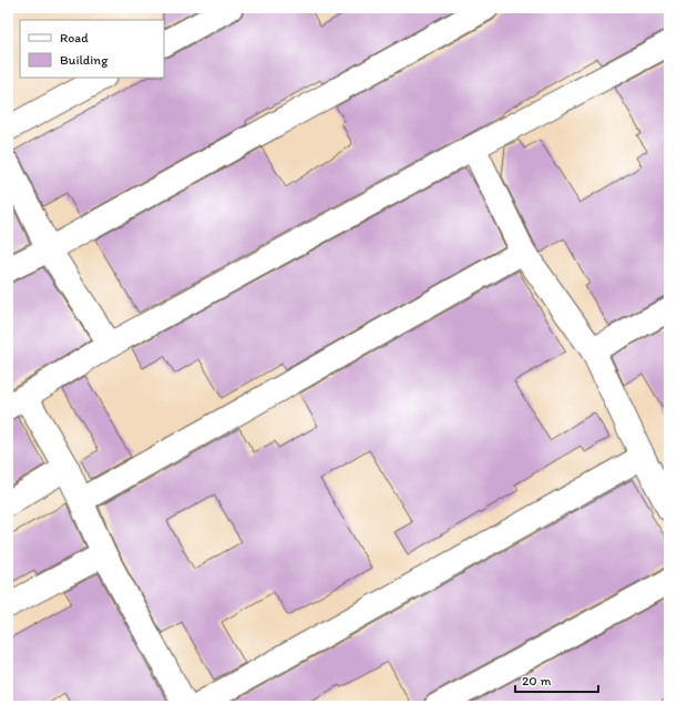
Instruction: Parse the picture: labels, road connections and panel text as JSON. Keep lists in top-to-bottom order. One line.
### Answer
{"legend":["Road","Building"],"scale_bar":"20 m"}
